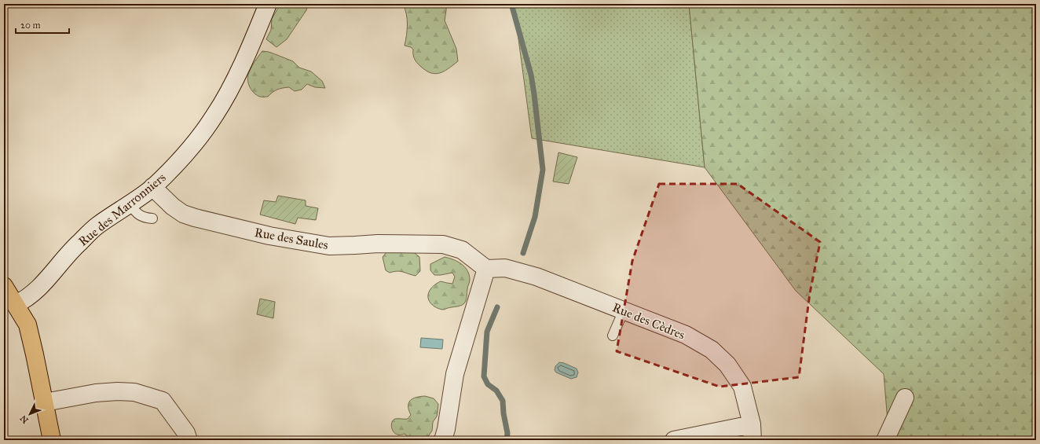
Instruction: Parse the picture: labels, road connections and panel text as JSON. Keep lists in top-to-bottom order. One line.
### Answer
{"streets":{"street":["Rue des Marronniers","Rue des Saules","Rue des Cèdres"]},"crossings":[["Rue des Marronniers","Rue des Saules"],["Rue des Saules","Rue des Cèdres"]],"scale_bar":"20 m","north":"bottom left"}
